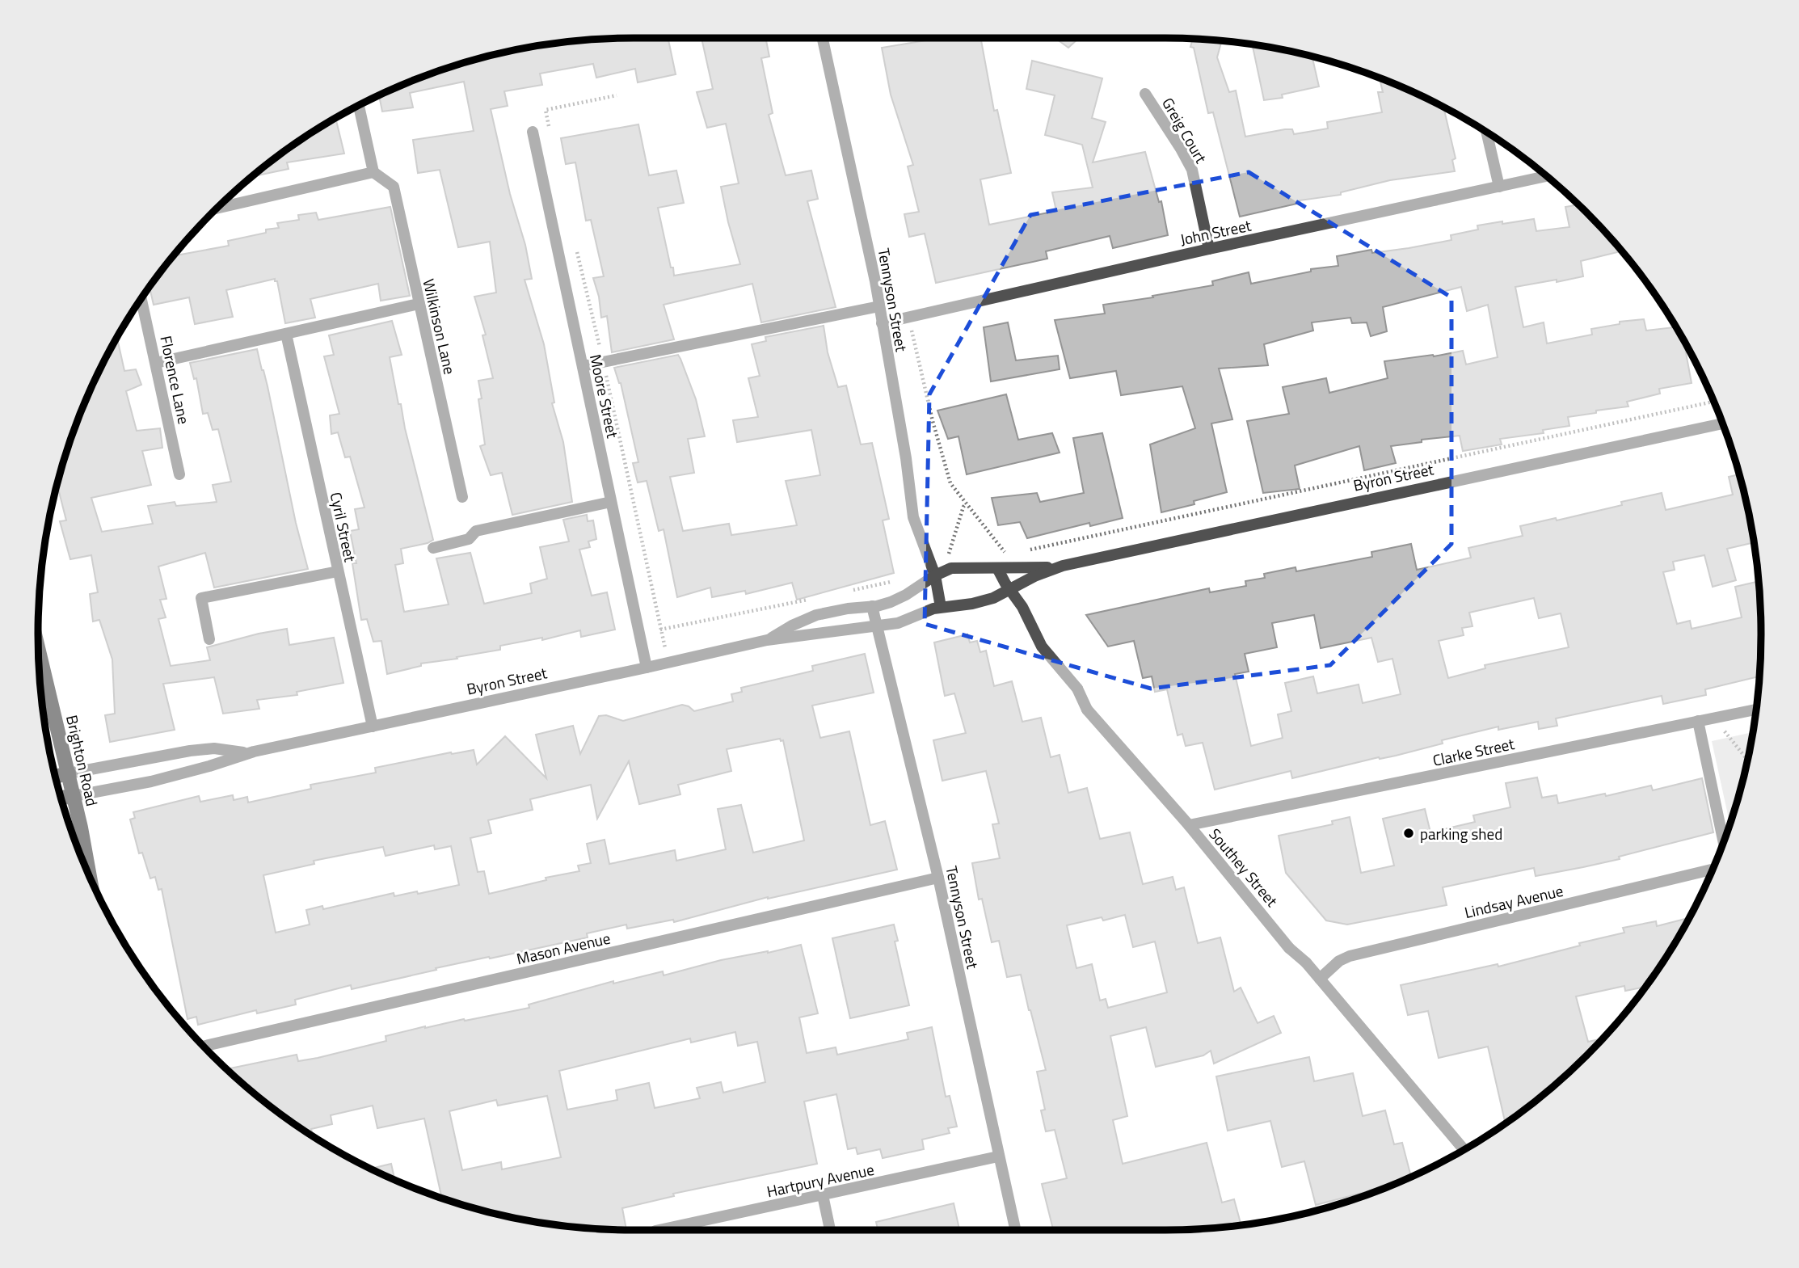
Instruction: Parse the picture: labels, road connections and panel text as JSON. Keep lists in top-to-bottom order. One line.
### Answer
{"streets":{"main road":["Byron Street","Brighton Road"],"street":["Greig Court","John Street","Tennyson Street","Wilkinson Lane","Florence Lane","Moore Street","Cyril Street","Clarke Street","Southey Street","Lindsay Avenue","Mason Avenue","Hartpury Avenue"]},"crossings":[["Greig Court","John Street"],["John Street","Tennyson Street"],["Tennyson Street","Byron Street"],["Tennyson Street","Mason Avenue"],["Tennyson Street","Hartpury Avenue"],["Moore Street","Byron Street"],["Byron Street","Cyril Street"],["Byron Street","Brighton Road"],["Byron Street","Southey Street"],["Clarke Street","Southey Street"],["Southey Street","Lindsay Avenue"]],"places":["parking shed"]}
